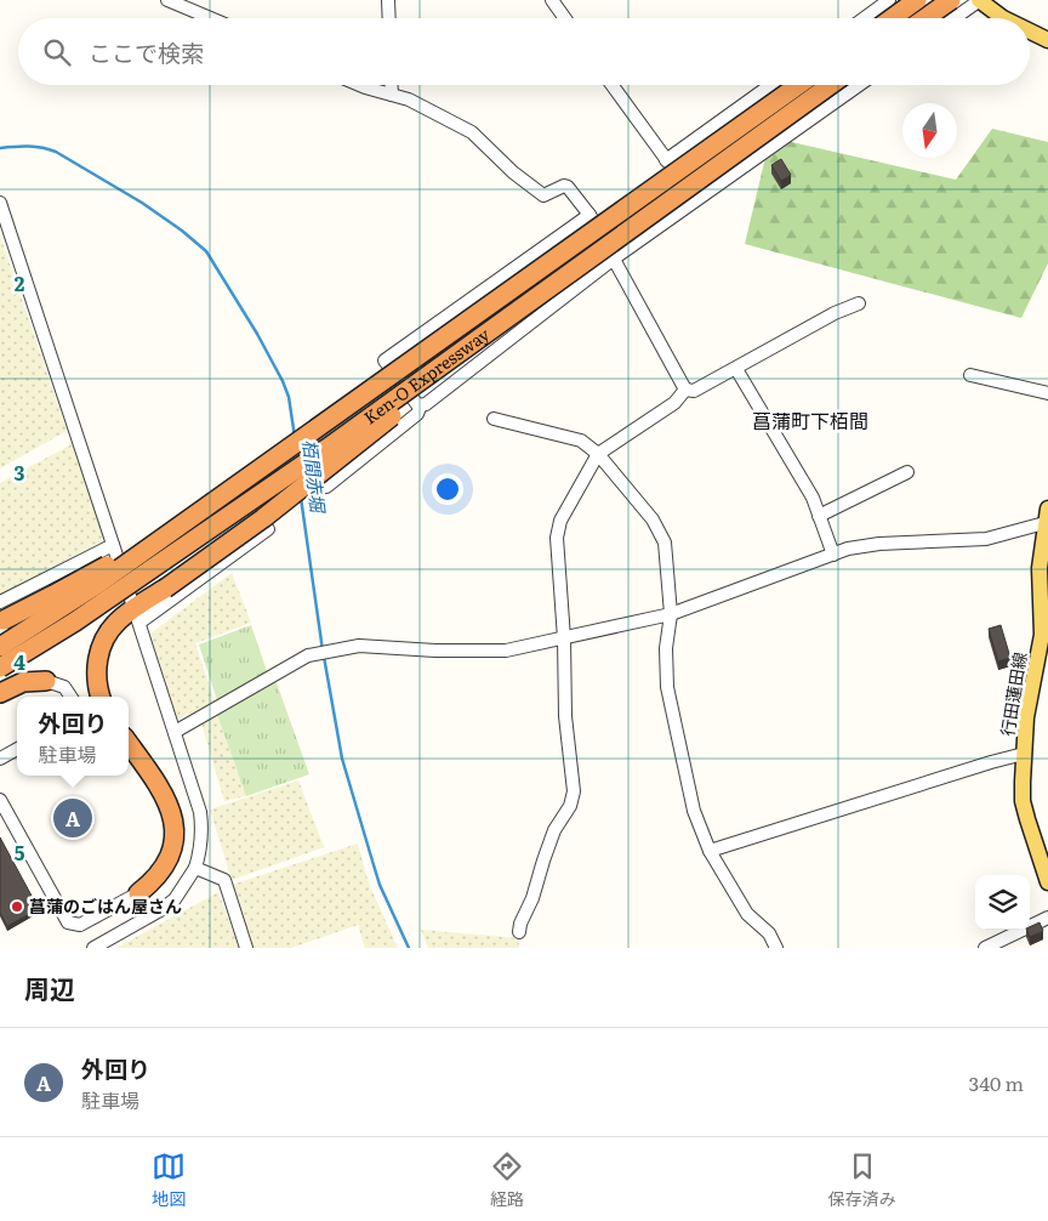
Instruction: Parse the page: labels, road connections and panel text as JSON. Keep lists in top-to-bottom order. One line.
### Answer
{"streets":{"highway":["Ken-O Expressway"],"main road":["行田蓮田線"]},"districts":["菖蒲町下栢間"],"water":["栢間赤堀"],"places":["菖蒲のごはん屋さん"],"north":"bottom","page":{"search":"ここで検索","popup":["外回り","駐車場"],"pins":"A","heading":"周辺","list":[{"mark":"A","name":"外回り","note":"駐車場","value":"340 m"}],"nav":["地図","経路","保存済み"]},"grid":{"rows":["2","3","4","5"]}}
